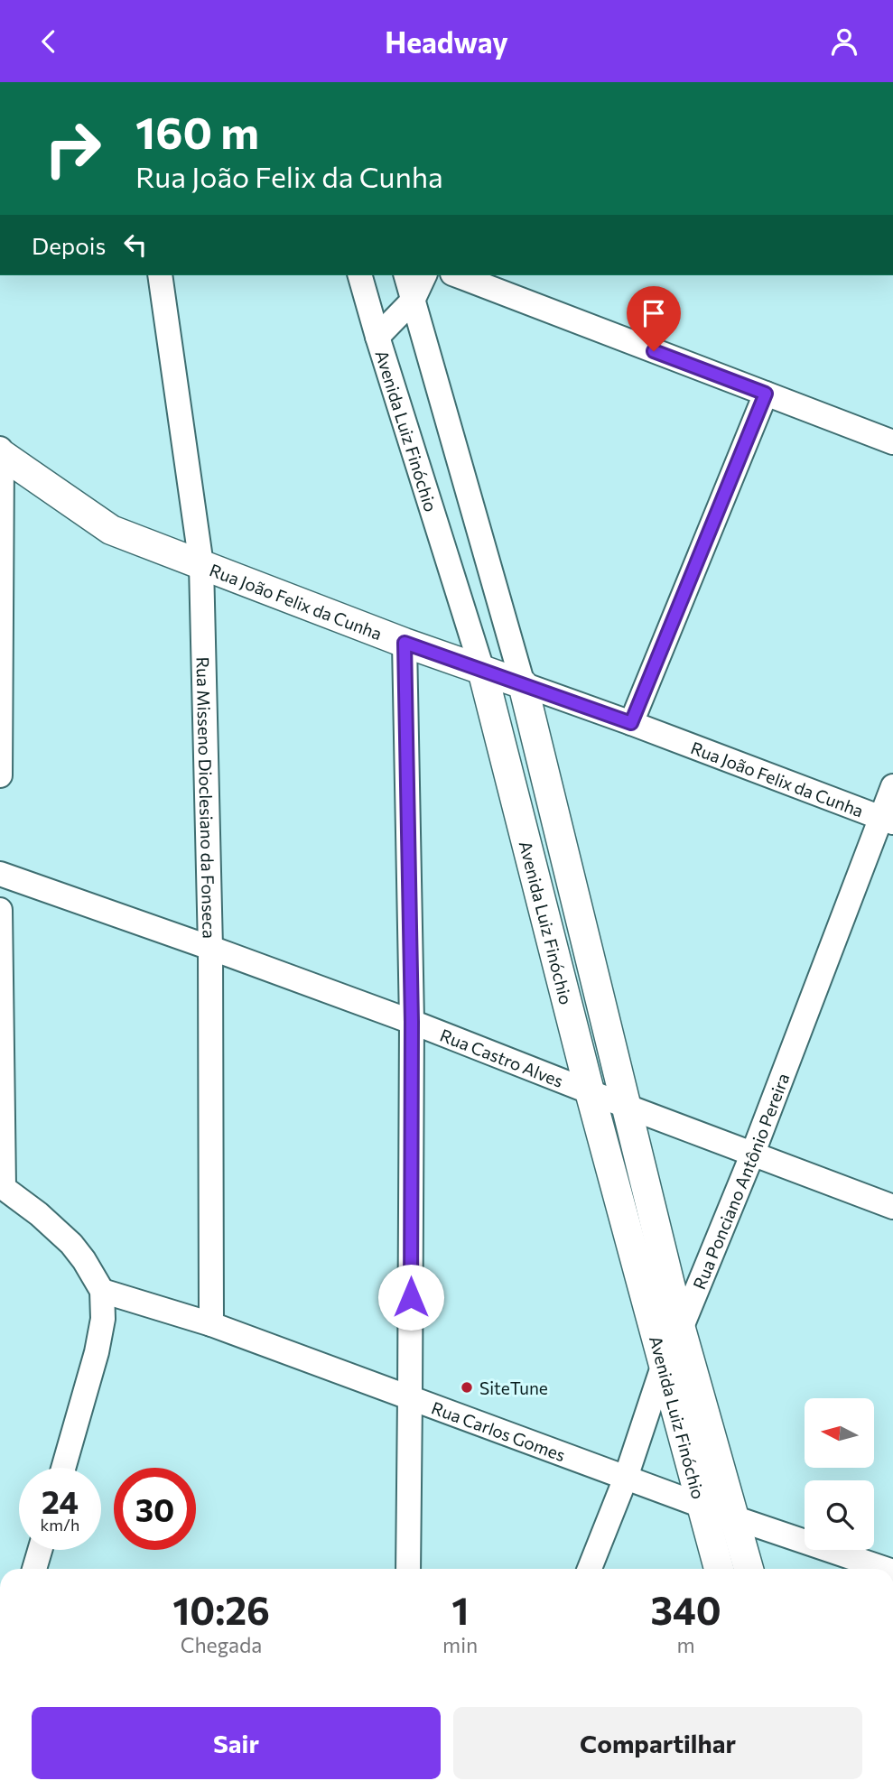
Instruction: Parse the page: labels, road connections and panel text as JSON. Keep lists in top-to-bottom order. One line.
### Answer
{"streets":{"street":["Avenida Luiz Finóchio","Rua João Felix da Cunha","Rua Misseno Dioclesiano da Fonseca","Rua Castro Alves","Rua Ponciano Antônio Pereira","Rua Carlos Gomes"]},"crossings":[["Avenida Luiz Finóchio","Rua João Felix da Cunha"],["Avenida Luiz Finóchio","Rua Castro Alves"],["Avenida Luiz Finóchio","Rua Ponciano Antônio Pereira"],["Avenida Luiz Finóchio","Rua Carlos Gomes"],["Rua João Felix da Cunha","Rua Misseno Dioclesiano da Fonseca"],["Rua João Felix da Cunha","Rua Ponciano Antônio Pereira"],["Rua Misseno Dioclesiano da Fonseca","Rua Castro Alves"],["Rua Misseno Dioclesiano da Fonseca","Rua Carlos Gomes"],["Rua Castro Alves","Rua Ponciano Antônio Pereira"],["Rua Ponciano Antônio Pereira","Rua Carlos Gomes"]],"places":["SiteTune"],"north":"left","page":{"header":"Headway","turn":["160 m","Rua João Felix da Cunha"],"then":"Depois","speed":"24 km/h","limit":"30","eta":["10:26","Chegada","1","min","340","m"],"buttons":["Sair","Compartilhar"]}}
